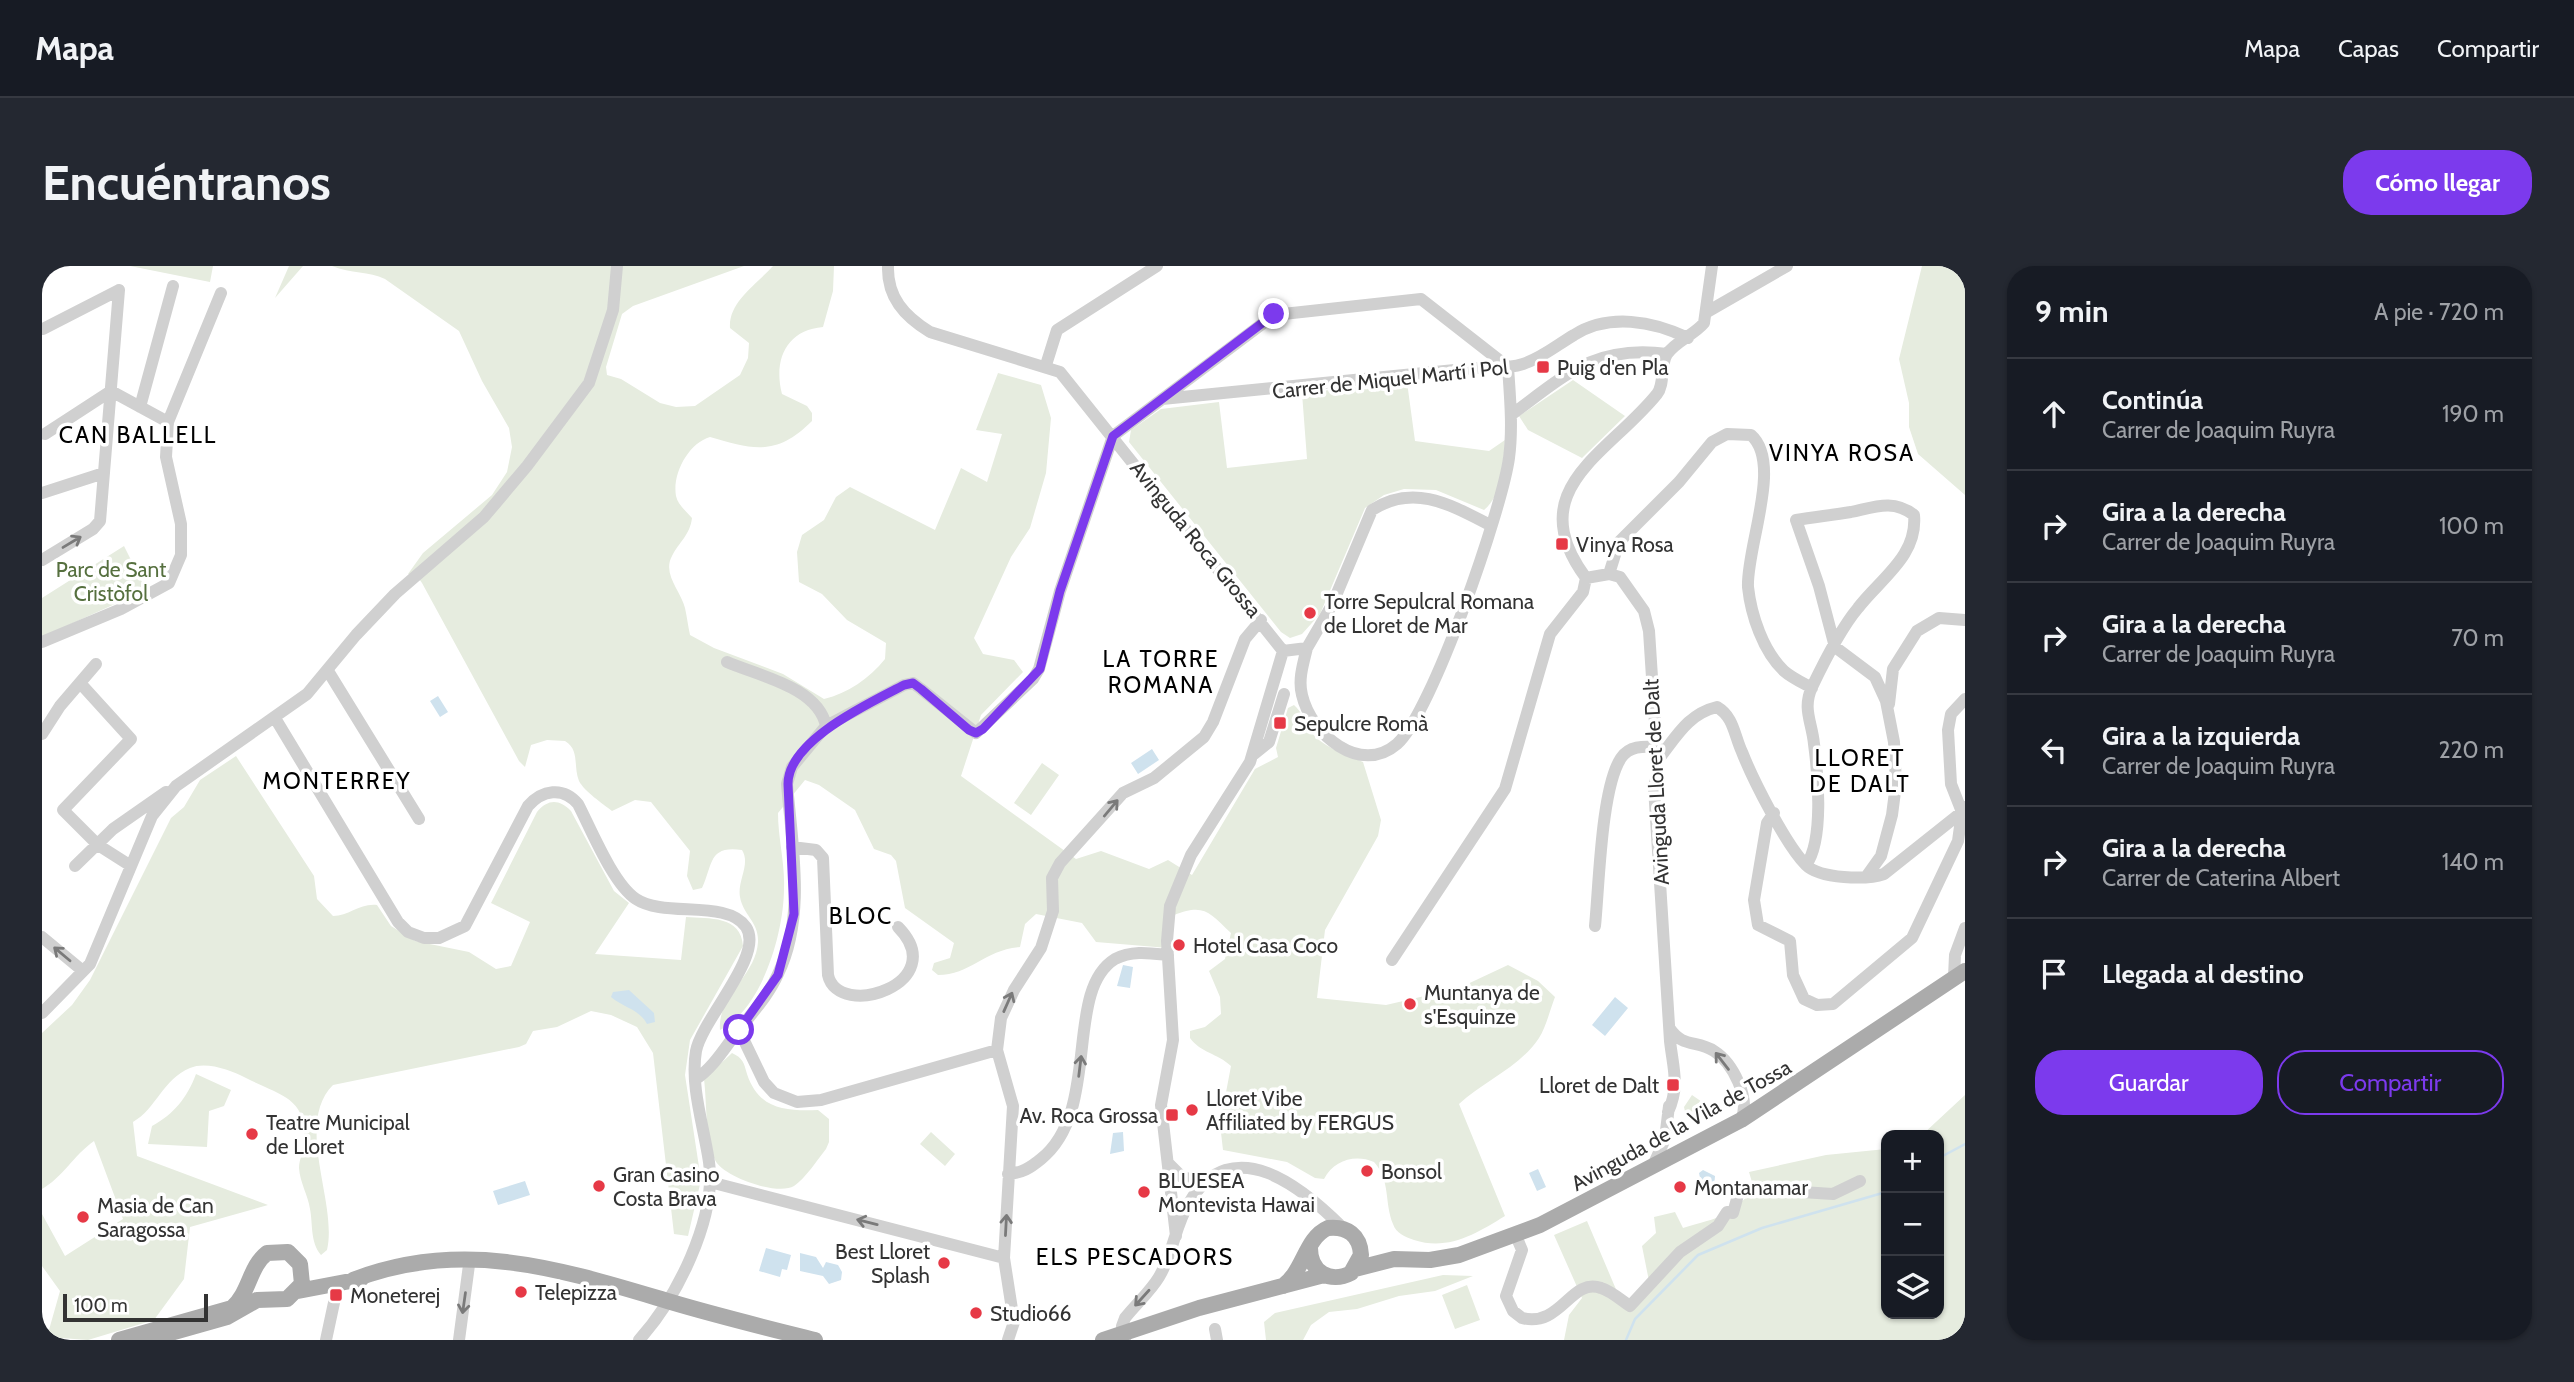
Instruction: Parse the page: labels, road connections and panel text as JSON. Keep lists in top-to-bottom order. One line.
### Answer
{"streets":{"main road":["Avinguda de la Vila de Tossa"],"street":["Carrer de Miquel Martí i Pol","Avinguda Roca Grossa","Avinguda Lloret de Dalt"]},"crossings":[["Avinguda Lloret de Dalt","Avinguda de la Vila de Tossa"]],"districts":["CAN BALLELL","VINYA ROSA","LA TORRE ROMANA","LLORET DE DALT","MONTERREY","BLOC","ELS PESCADORS"],"parks":["Parc de Sant Cristòfol"],"places":{"transit":["Puig d'en Pla","Vinya Rosa","Sepulcre Romà","Lloret de Dalt","Av. Roca Grossa","Moneterej"],"other":["Torre Sepulcral Romana de Lloret de Mar","Hotel Casa Coco","Muntanya de s'Esquinze","Lloret Vibe Affiliated by FERGUS","Teatre Municipal de Lloret","Bonsol","Gran Casino Costa Brava","Montanamar","BLUESEA Montevista Hawai","Masia de Can Saragossa","Best Lloret Splash","Telepizza","Studio66"]},"scale_bar":"100 m","page":{"header":"Mapa","nav":["Mapa","Capas","Compartir"],"buttons":["Cómo llegar",["Guardar","Compartir"]],"title":"Encuéntranos","heading":["9 min","A pie · 720 m"],"list":[["Continúa","Carrer de Joaquim Ruyra","190 m"],["Gira a la derecha","Carrer de Joaquim Ruyra","100 m"],["Gira a la derecha","Carrer de Joaquim Ruyra","70 m"],["Gira a la izquierda","Carrer de Joaquim Ruyra","220 m"],["Gira a la derecha","Carrer de Caterina Albert","140 m"],"Llegada al destino"],"map_buttons":["+","−"],"scale":"100 m"}}
